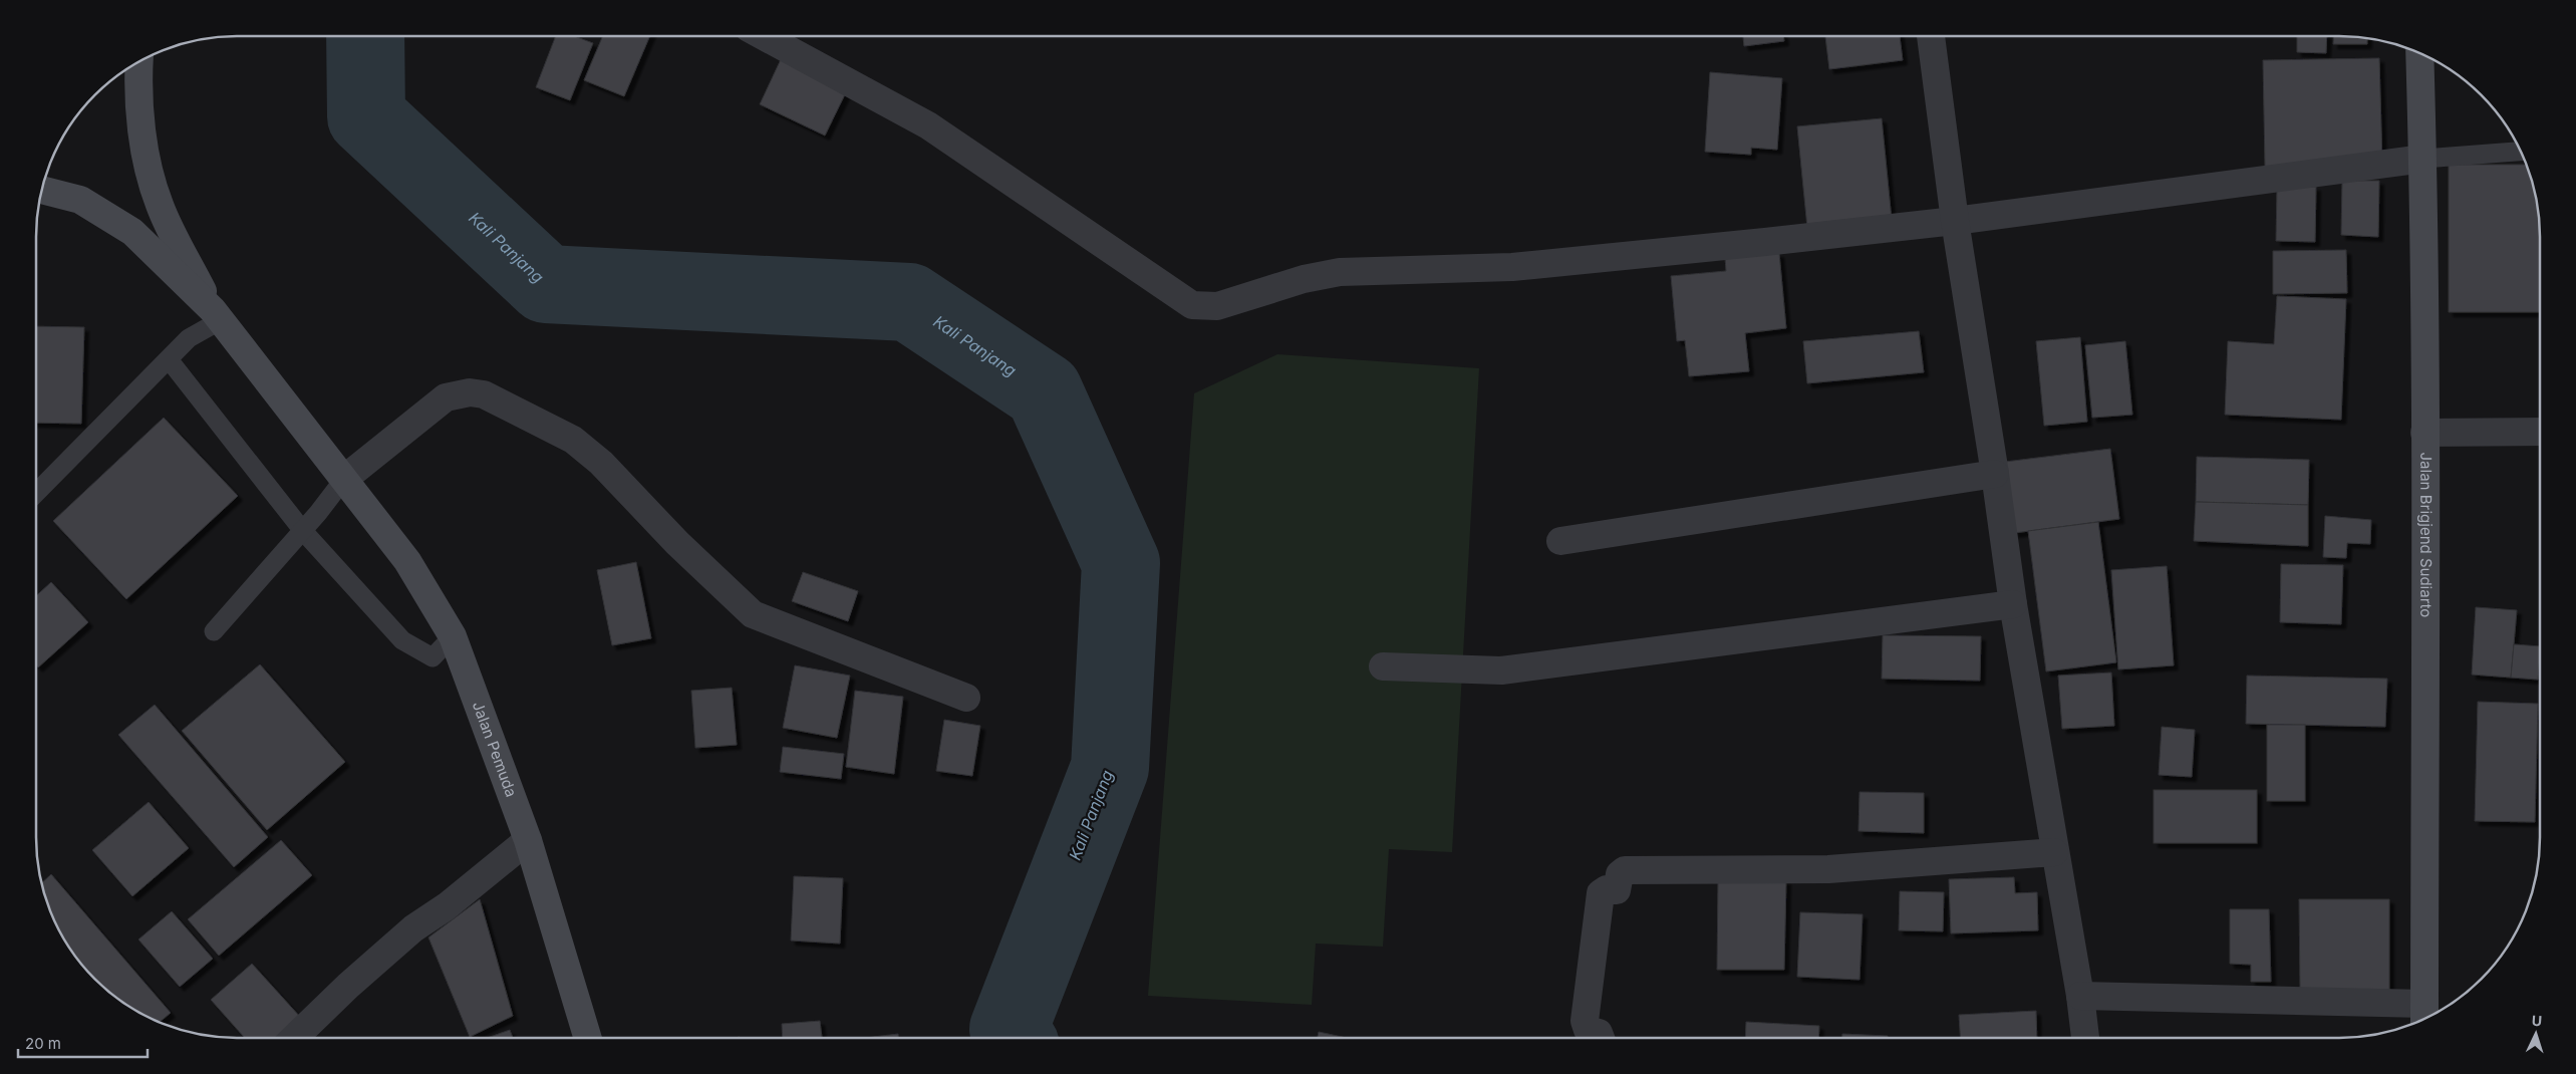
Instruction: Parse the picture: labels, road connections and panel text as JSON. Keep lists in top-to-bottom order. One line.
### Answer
{"streets":{"main road":["Jalan Brigjend Sudiarto","Jalan Pemuda"]},"water":["Kali Panjang"],"scale_bar":"20 m","north":"top"}
